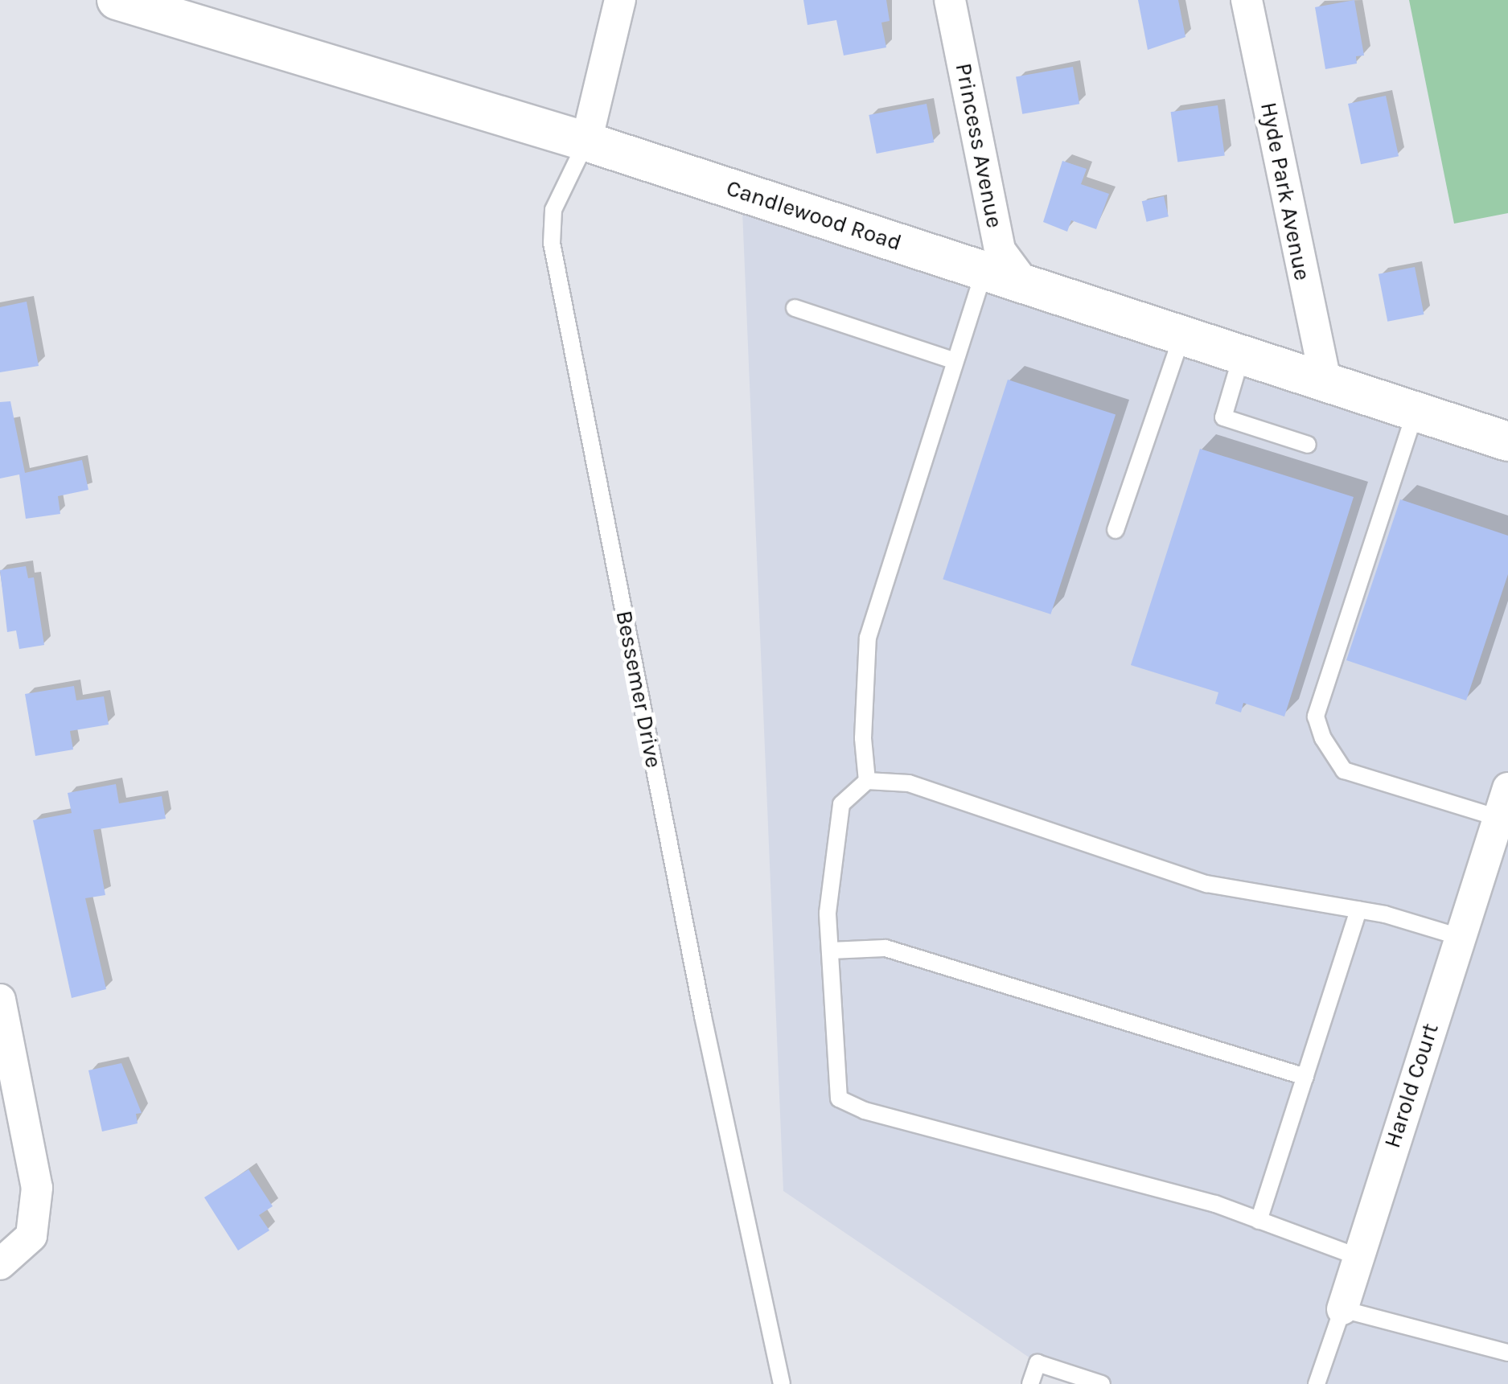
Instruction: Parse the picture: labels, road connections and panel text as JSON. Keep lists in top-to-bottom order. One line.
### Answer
{"streets":{"street":["Princess Avenue","Hyde Park Avenue","Candlewood Road","Bessemer Drive","Harold Court"]},"crossings":[["Princess Avenue","Candlewood Road"],["Hyde Park Avenue","Candlewood Road"],["Candlewood Road","Bessemer Drive"]]}
